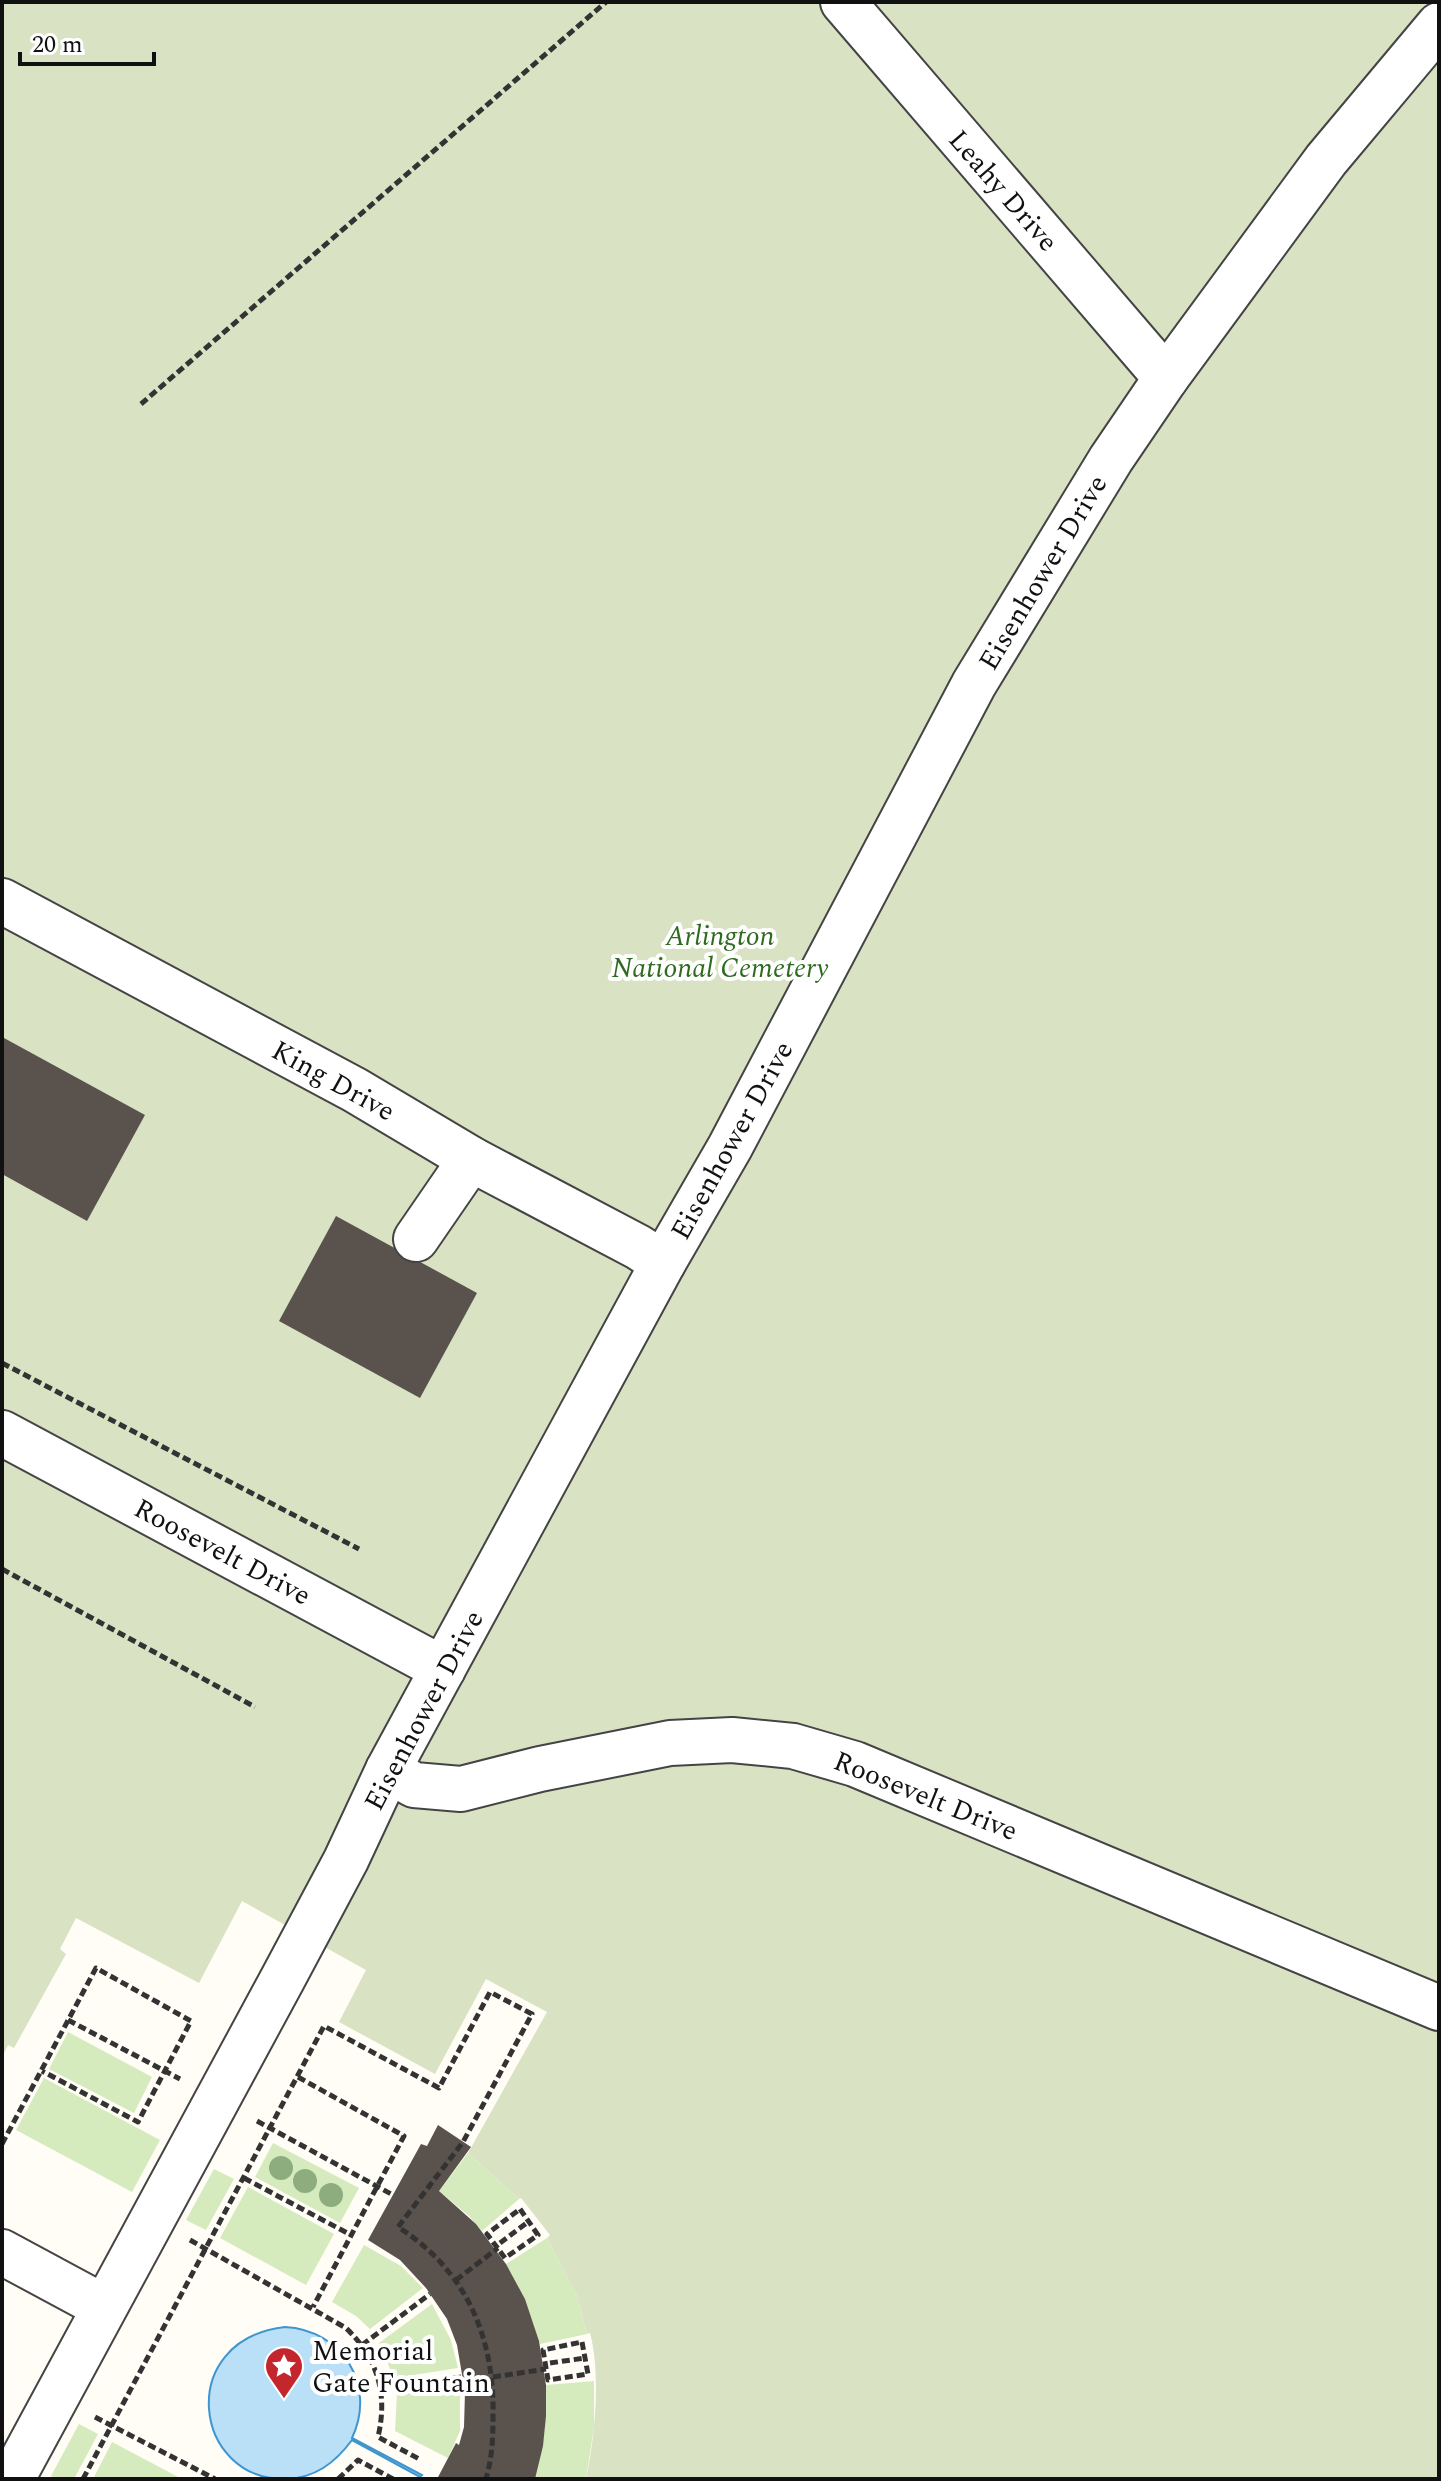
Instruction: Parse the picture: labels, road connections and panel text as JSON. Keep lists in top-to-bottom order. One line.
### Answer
{"streets":{"street":["Leahy Drive","Eisenhower Drive","King Drive","Roosevelt Drive"]},"crossings":[["Leahy Drive","Eisenhower Drive"],["Eisenhower Drive","King Drive"],["Eisenhower Drive","Roosevelt Drive"]],"parks":["Arlington National Cemetery"],"places":{"place":["Memorial Gate Fountain"]},"scale_bar":"20 m"}
